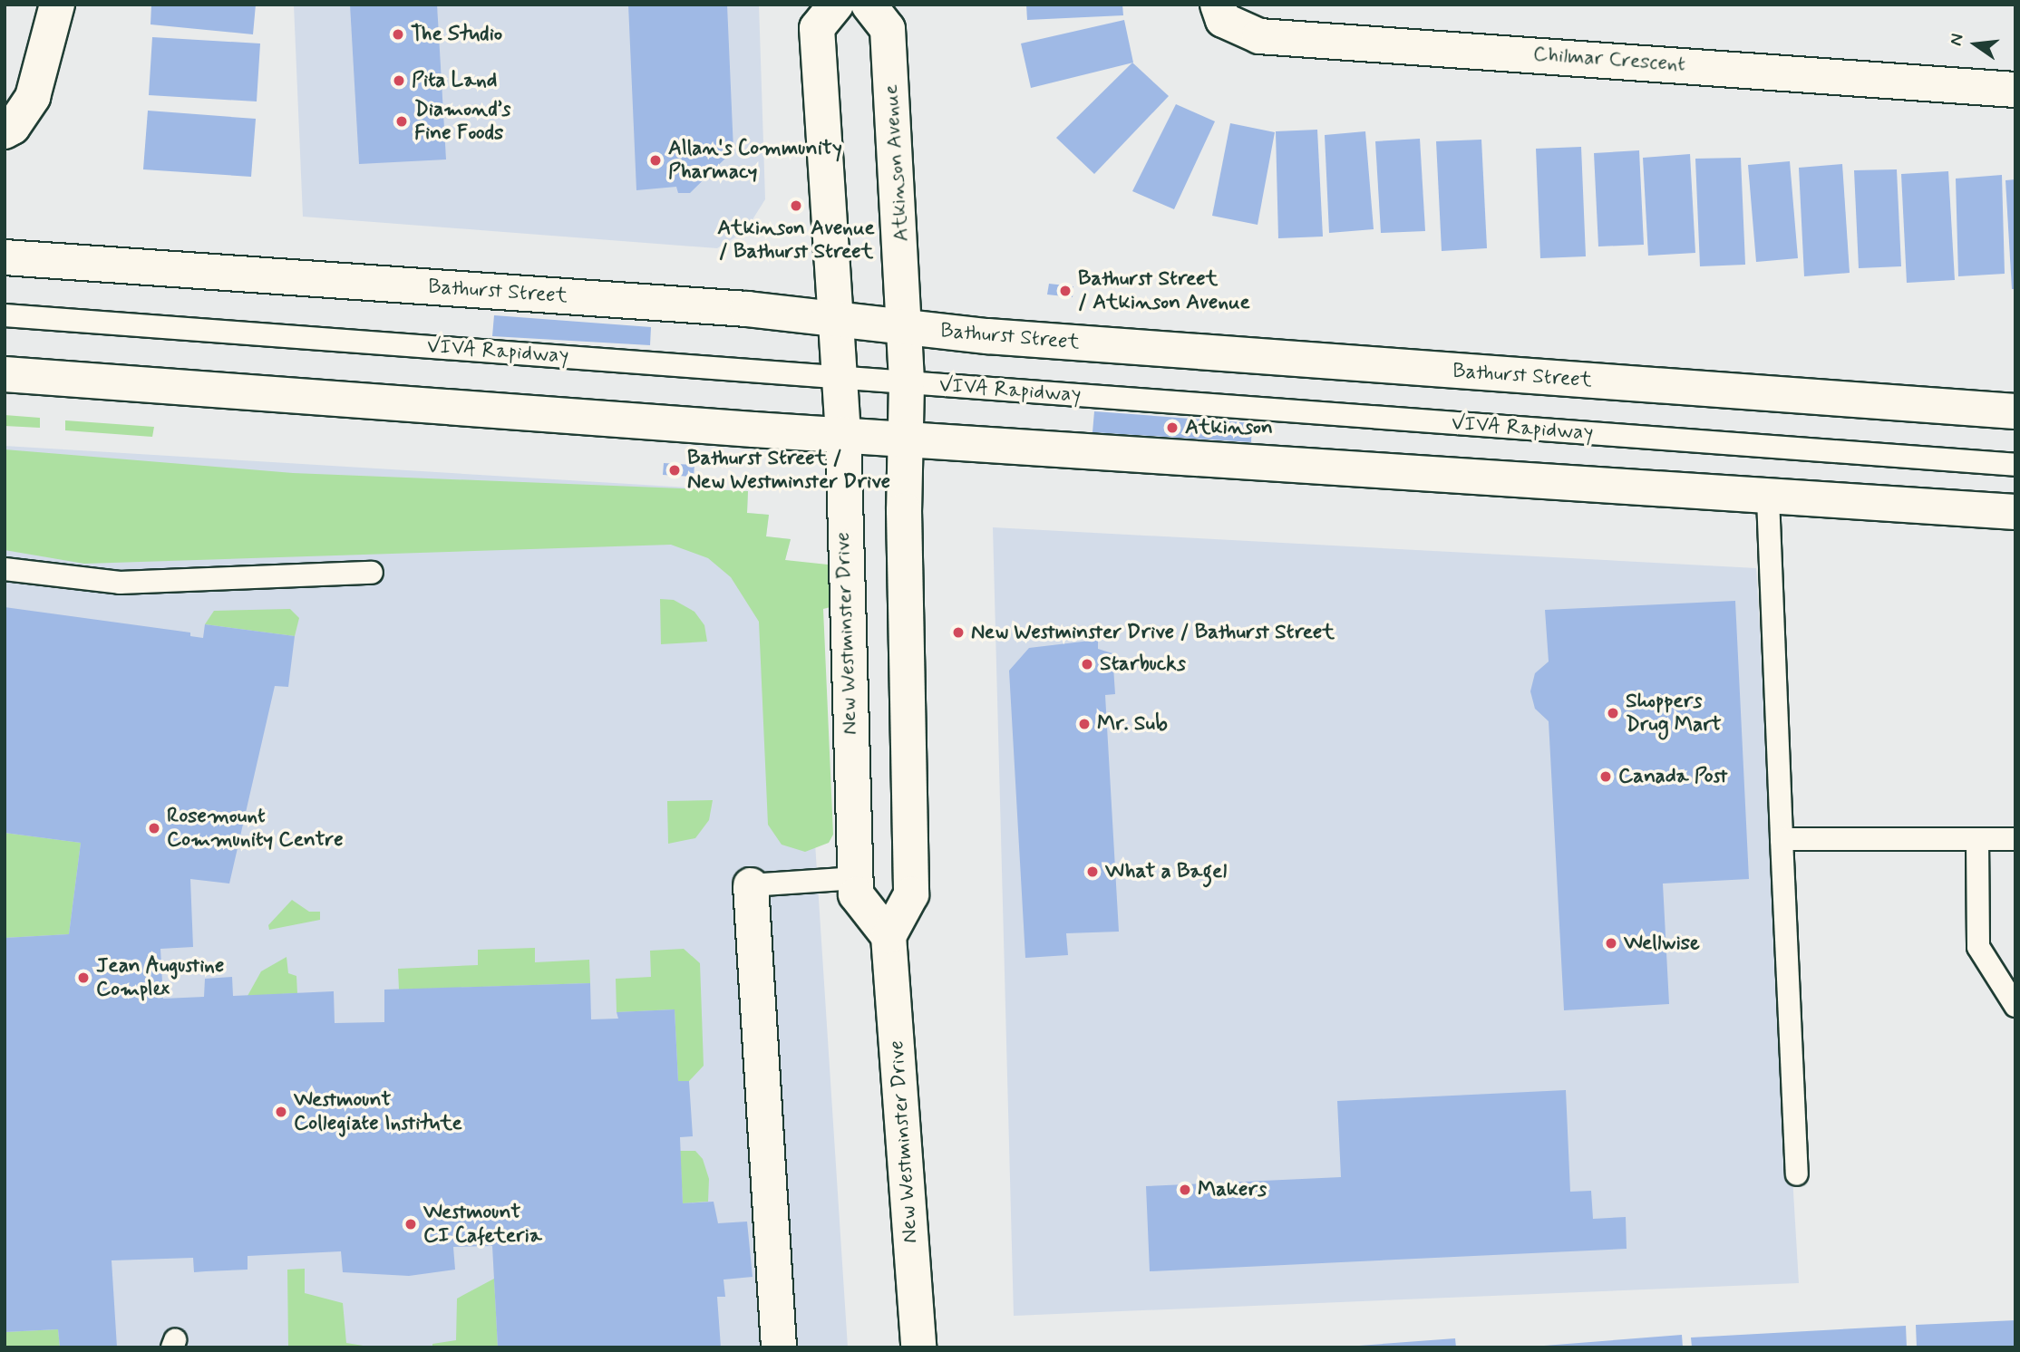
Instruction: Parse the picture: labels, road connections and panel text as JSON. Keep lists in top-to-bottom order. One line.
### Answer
{"streets":{"main road":["Chilmar Crescent","Atkinson Avenue","Bathurst Street","New Westminster Drive"],"lane":["VIVA Rapidway"]},"crossings":[["Atkinson Avenue","Bathurst Street"],["Bathurst Street","New Westminster Drive"],["VIVA Rapidway","New Westminster Drive"]],"places":["The Studio","Pita Land","Diamond’s Fine Foods","Allan's Community Pharmacy","Atkinson Avenue / Bathurst Street","Bathurst Street / Atkinson Avenue","Atkinson","Bathurst Street / New Westminster Drive","New Westminster Drive / Bathurst Street","Starbucks","Shoppers Drug Mart","Mr. Sub","Canada Post","Rosemount Community Centre","What a Bagel","Wellwise","Jean Augustine Complex","Westmount Collegiate Institute","Makers","Westmount CI Cafeteria"],"north":"left"}
